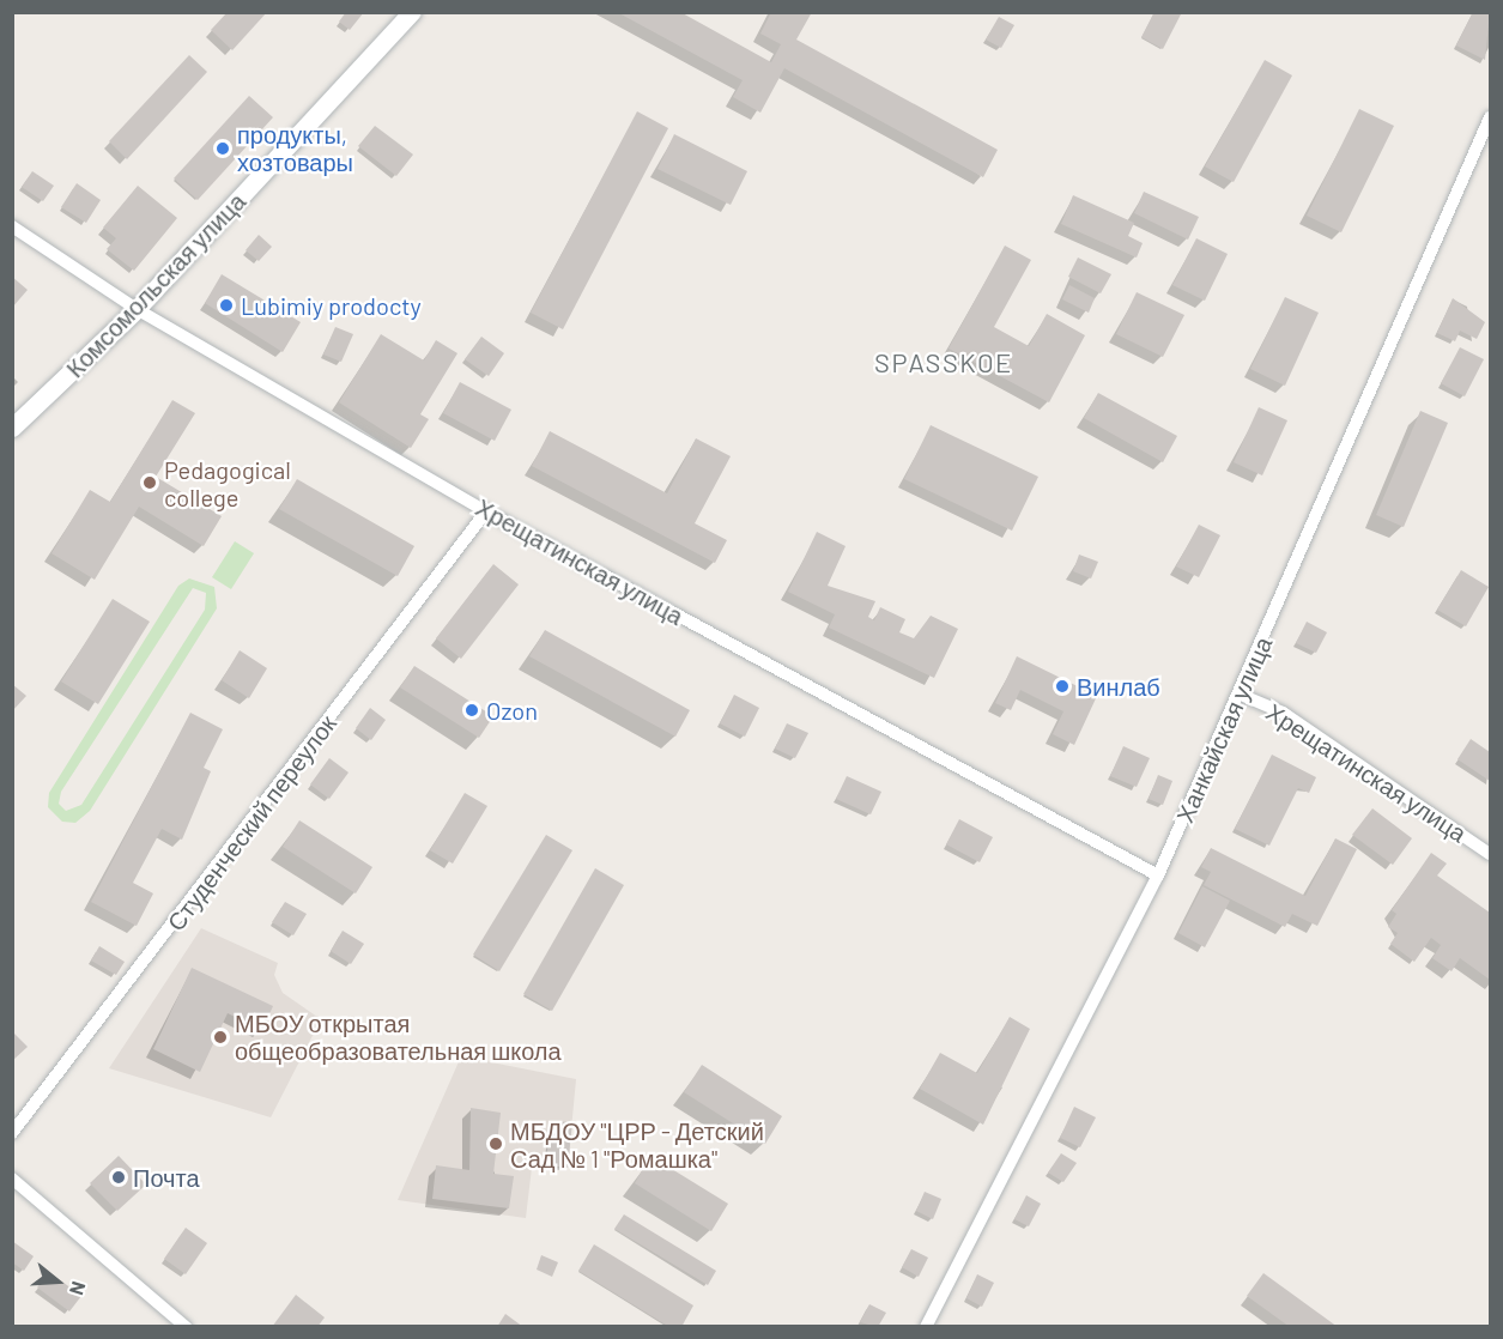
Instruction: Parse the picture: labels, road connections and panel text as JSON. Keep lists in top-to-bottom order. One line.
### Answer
{"streets":{"street":["Комсомольская улица","Хрещатинская улица","Ханкайская улица","Студенческий переулок"]},"crossings":[["Комсомольская улица","Хрещатинская улица"],["Хрещатинская улица","Ханкайская улица"],["Хрещатинская улица","Студенческий переулок"]],"districts":["SPASSKOE"],"places":["продукты, хозтовары","Lubimiy prodocty","Pedagogical college","Винлаб","Ozon","МБОУ открытая общеобразовательная школа","МБДОУ \"ЦРР - Детский Сад № 1 \"Ромашка\"","Почта"],"north":"right"}
